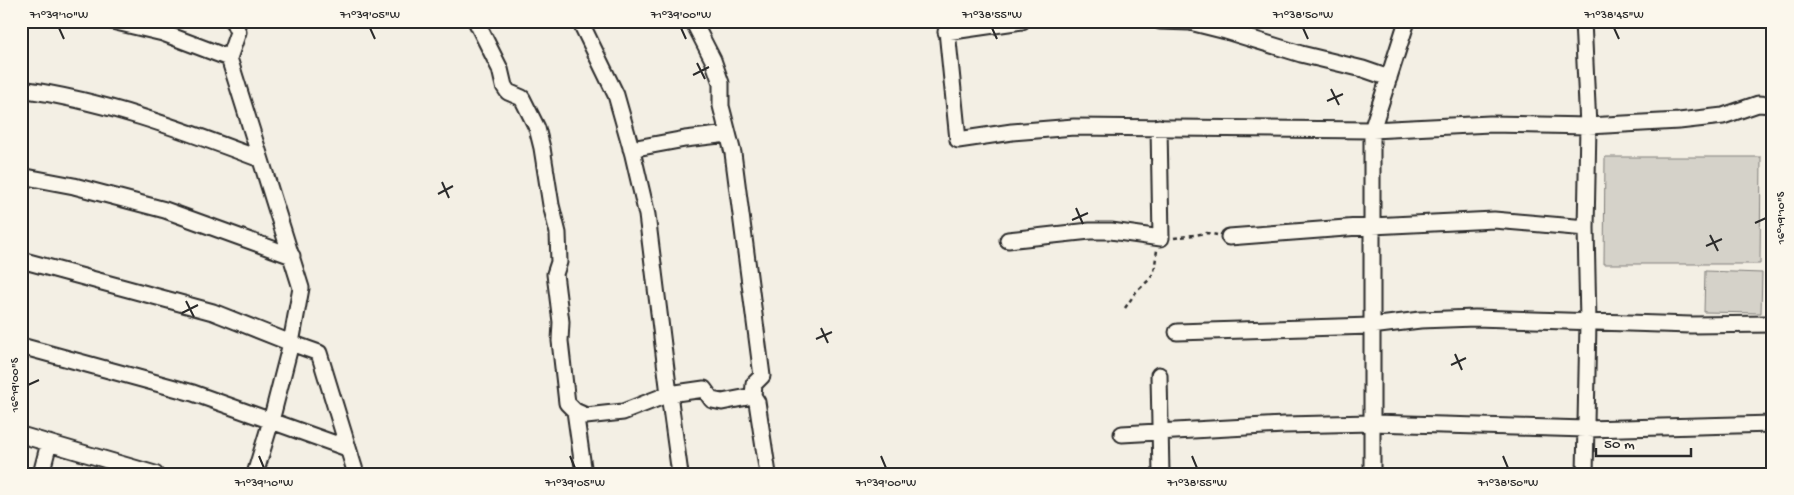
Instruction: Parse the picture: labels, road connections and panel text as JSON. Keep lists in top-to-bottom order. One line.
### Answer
{"scale_bar":"50 m","coordinates":["71°39'10\"W","71°39'05\"W","71°39'00\"W","71°38'55\"W","71°38'50\"W","71°38'45\"W","16°19'10\"S","16°19'00\"S"]}
